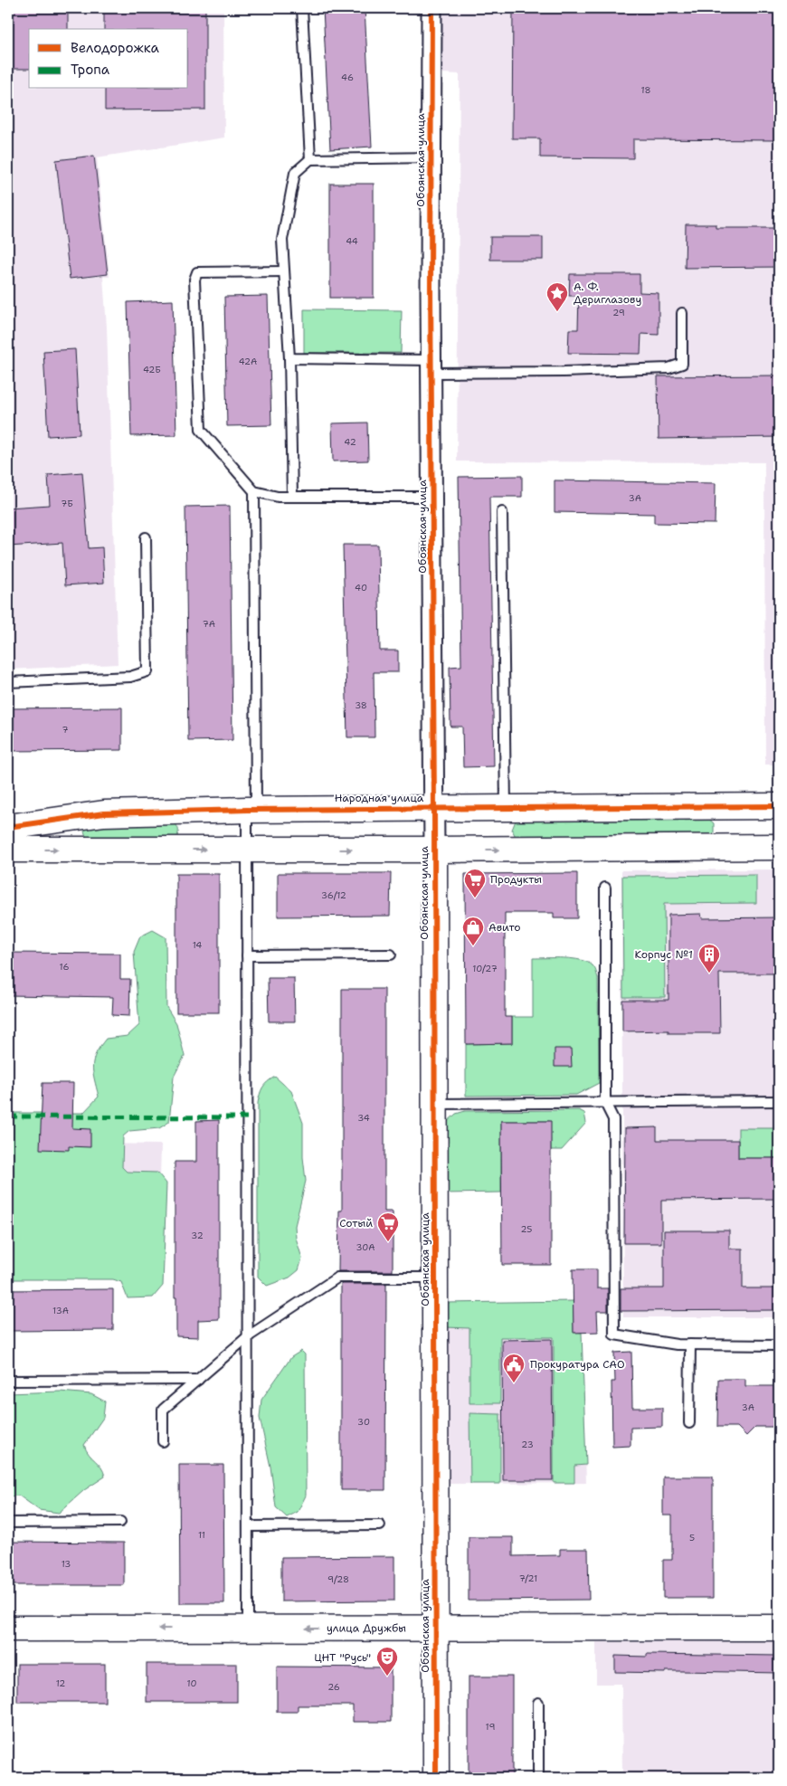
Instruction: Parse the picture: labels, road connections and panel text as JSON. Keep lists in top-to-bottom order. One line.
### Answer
{"streets":{"street":["Обоянская улица","Народная улица","улица Дружбы"]},"crossings":[["Обоянская улица","Народная улица"],["Обоянская улица","улица Дружбы"]],"one_way":["улица Дружбы"],"places":{"place":["А. Ф. Дериглазову"],"supermarket":["Продукты","Сотый"],"shop":["Авито"],"building":["Корпус №1"],"public building":["Прокуратура САО"],"theatre":["ЦНТ \"Русь\""]},"house_numbers":["46","18","44","29","42А","42Б","42","3А","7Б","40","7А","38","7","36/12","14","16","10/27","34","25","32","30А","13А","3А","30","23","11","5","13","7/21","9/28","12","10","26","19"],"legend":["Велодорожка","Тропа"]}
